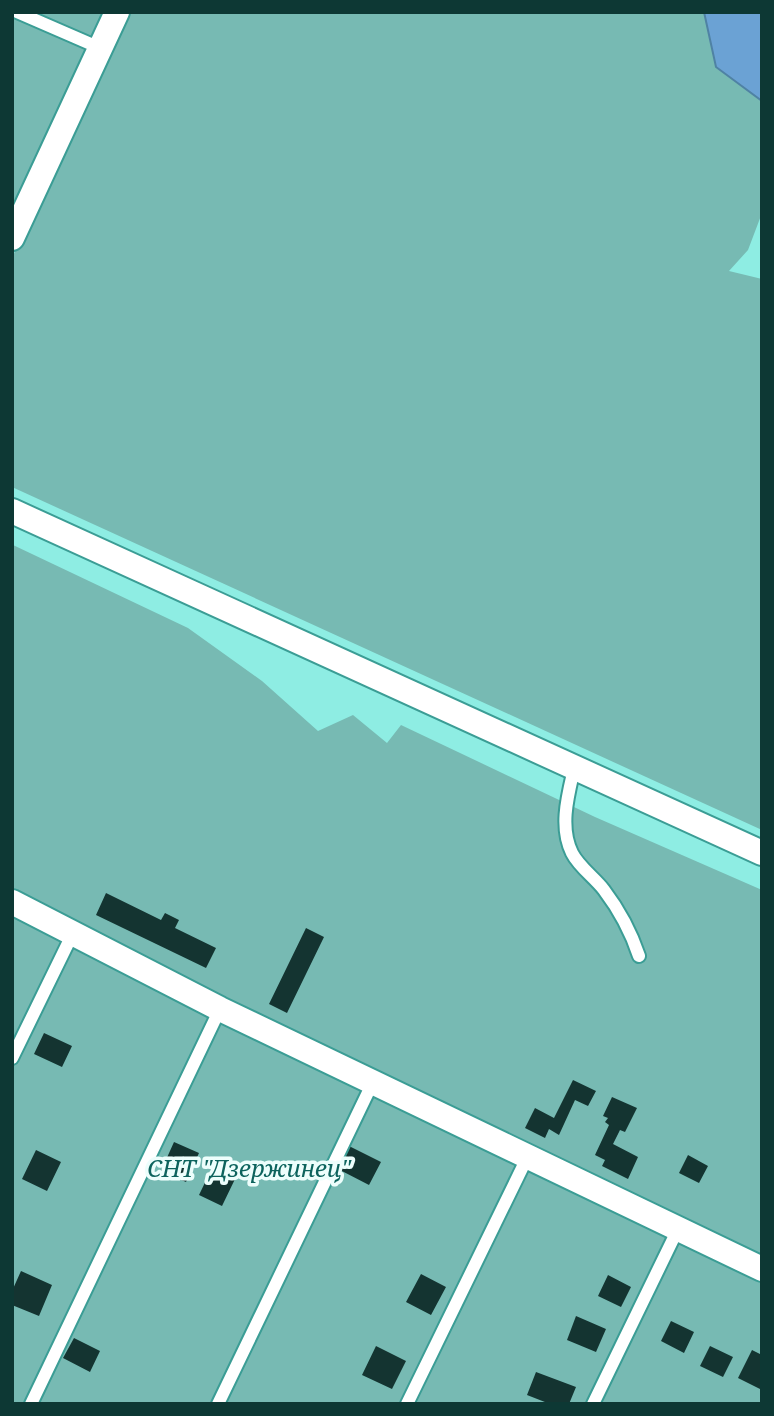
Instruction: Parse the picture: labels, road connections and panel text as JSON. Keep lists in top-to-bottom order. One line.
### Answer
{"parks":["СНТ \"Дзержинец\""]}
